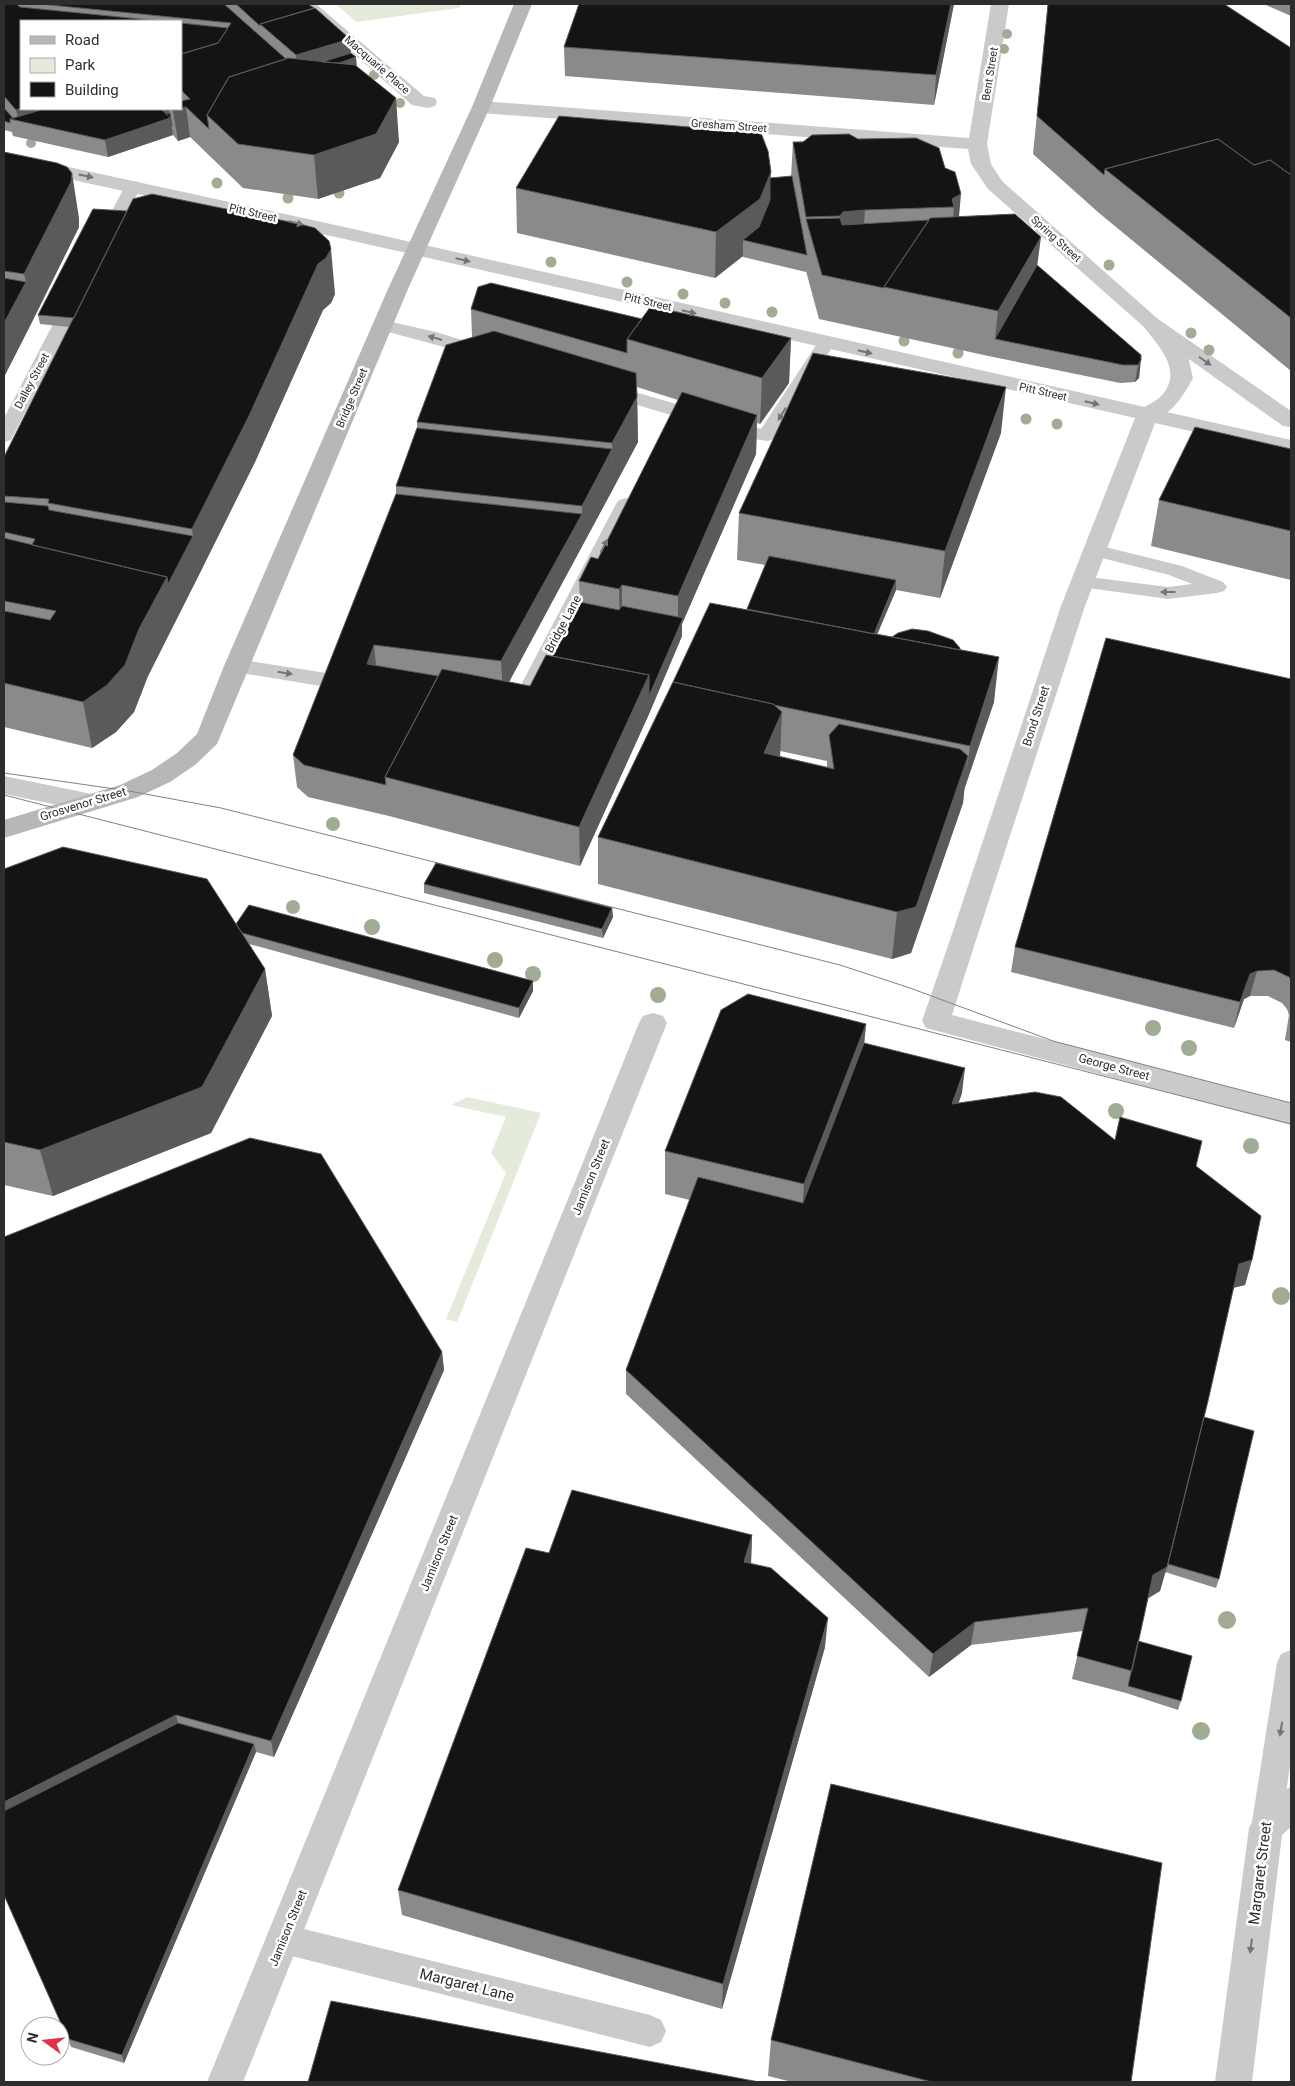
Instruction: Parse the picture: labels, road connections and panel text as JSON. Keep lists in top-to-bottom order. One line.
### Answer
{"streets":{"main road":["Bridge Street","Grosvenor Street"],"street":["Macquarie Place","Bent Street","Gresham Street","Pitt Street","Spring Street","Bond Street","George Street","Jamison Street","Margaret Street"],"lane":["Dalley Street","Bridge Lane","Margaret Lane"]},"crossings":[["Bent Street","Gresham Street"],["Bent Street","Spring Street"],["Gresham Street","Spring Street"],["Gresham Street","Bridge Street"],["Pitt Street","Spring Street"],["Pitt Street","Bridge Street"],["Pitt Street","Bond Street"],["Spring Street","Bond Street"],["Bridge Street","Grosvenor Street"],["Bond Street","George Street"],["Jamison Street","Margaret Lane"]],"one_way":["Pitt Street","Bridge Lane","Margaret Street"],"legend":["Road","Park","Building"],"north":"left"}
